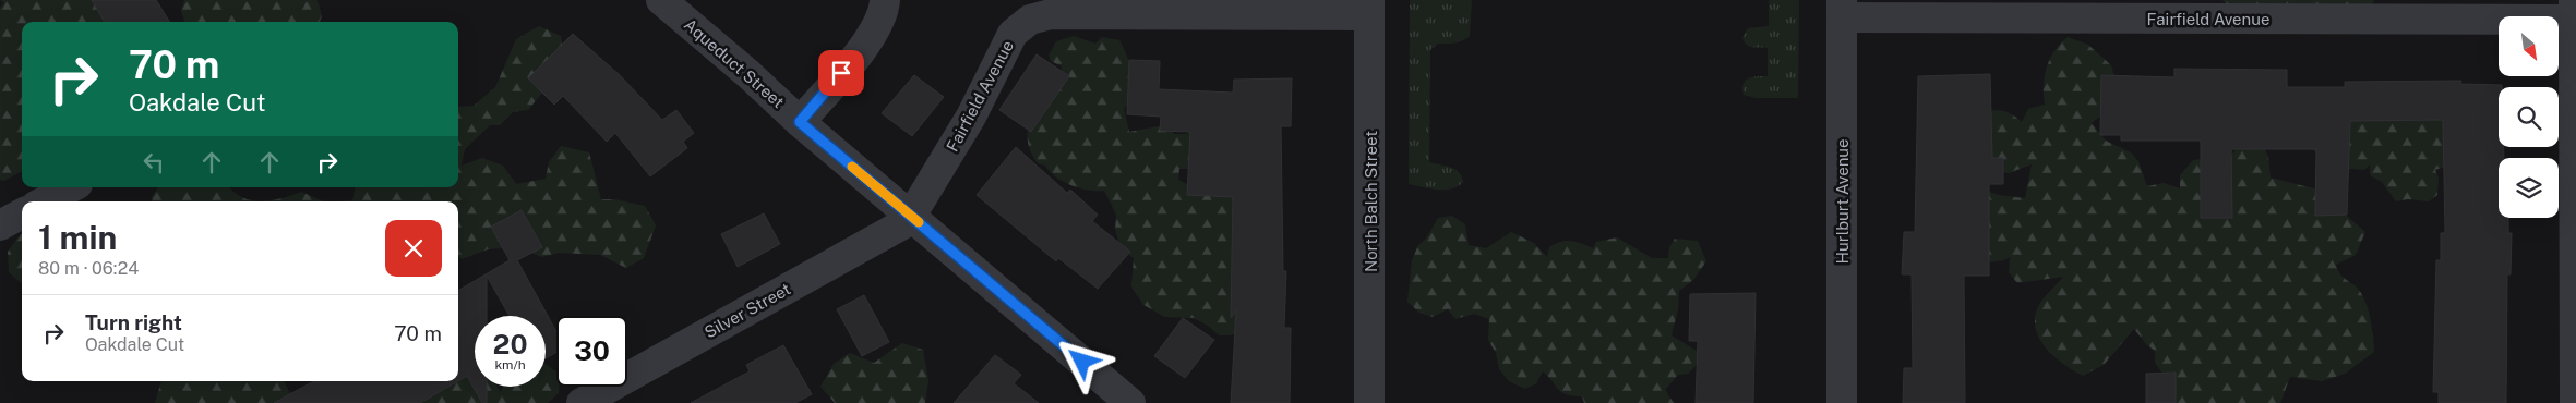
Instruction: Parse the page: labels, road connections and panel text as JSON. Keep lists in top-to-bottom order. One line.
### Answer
{"streets":{"street":["Fairfield Avenue","Aqueduct Street","North Balch Street","Hurlburt Avenue","Silver Street"]},"crossings":[["Fairfield Avenue","Aqueduct Street"],["Fairfield Avenue","North Balch Street"],["Fairfield Avenue","Hurlburt Avenue"],["Fairfield Avenue","Silver Street"],["Aqueduct Street","Silver Street"]],"north":"bottom right","page":{"turn":["70 m","Oakdale Cut"],"heading":["1 min","80 m · 06:24"],"list":[{"name":"Turn right","note":"Oakdale Cut","value":"70 m"}],"speed":"20 km/h","limit":"30"}}
